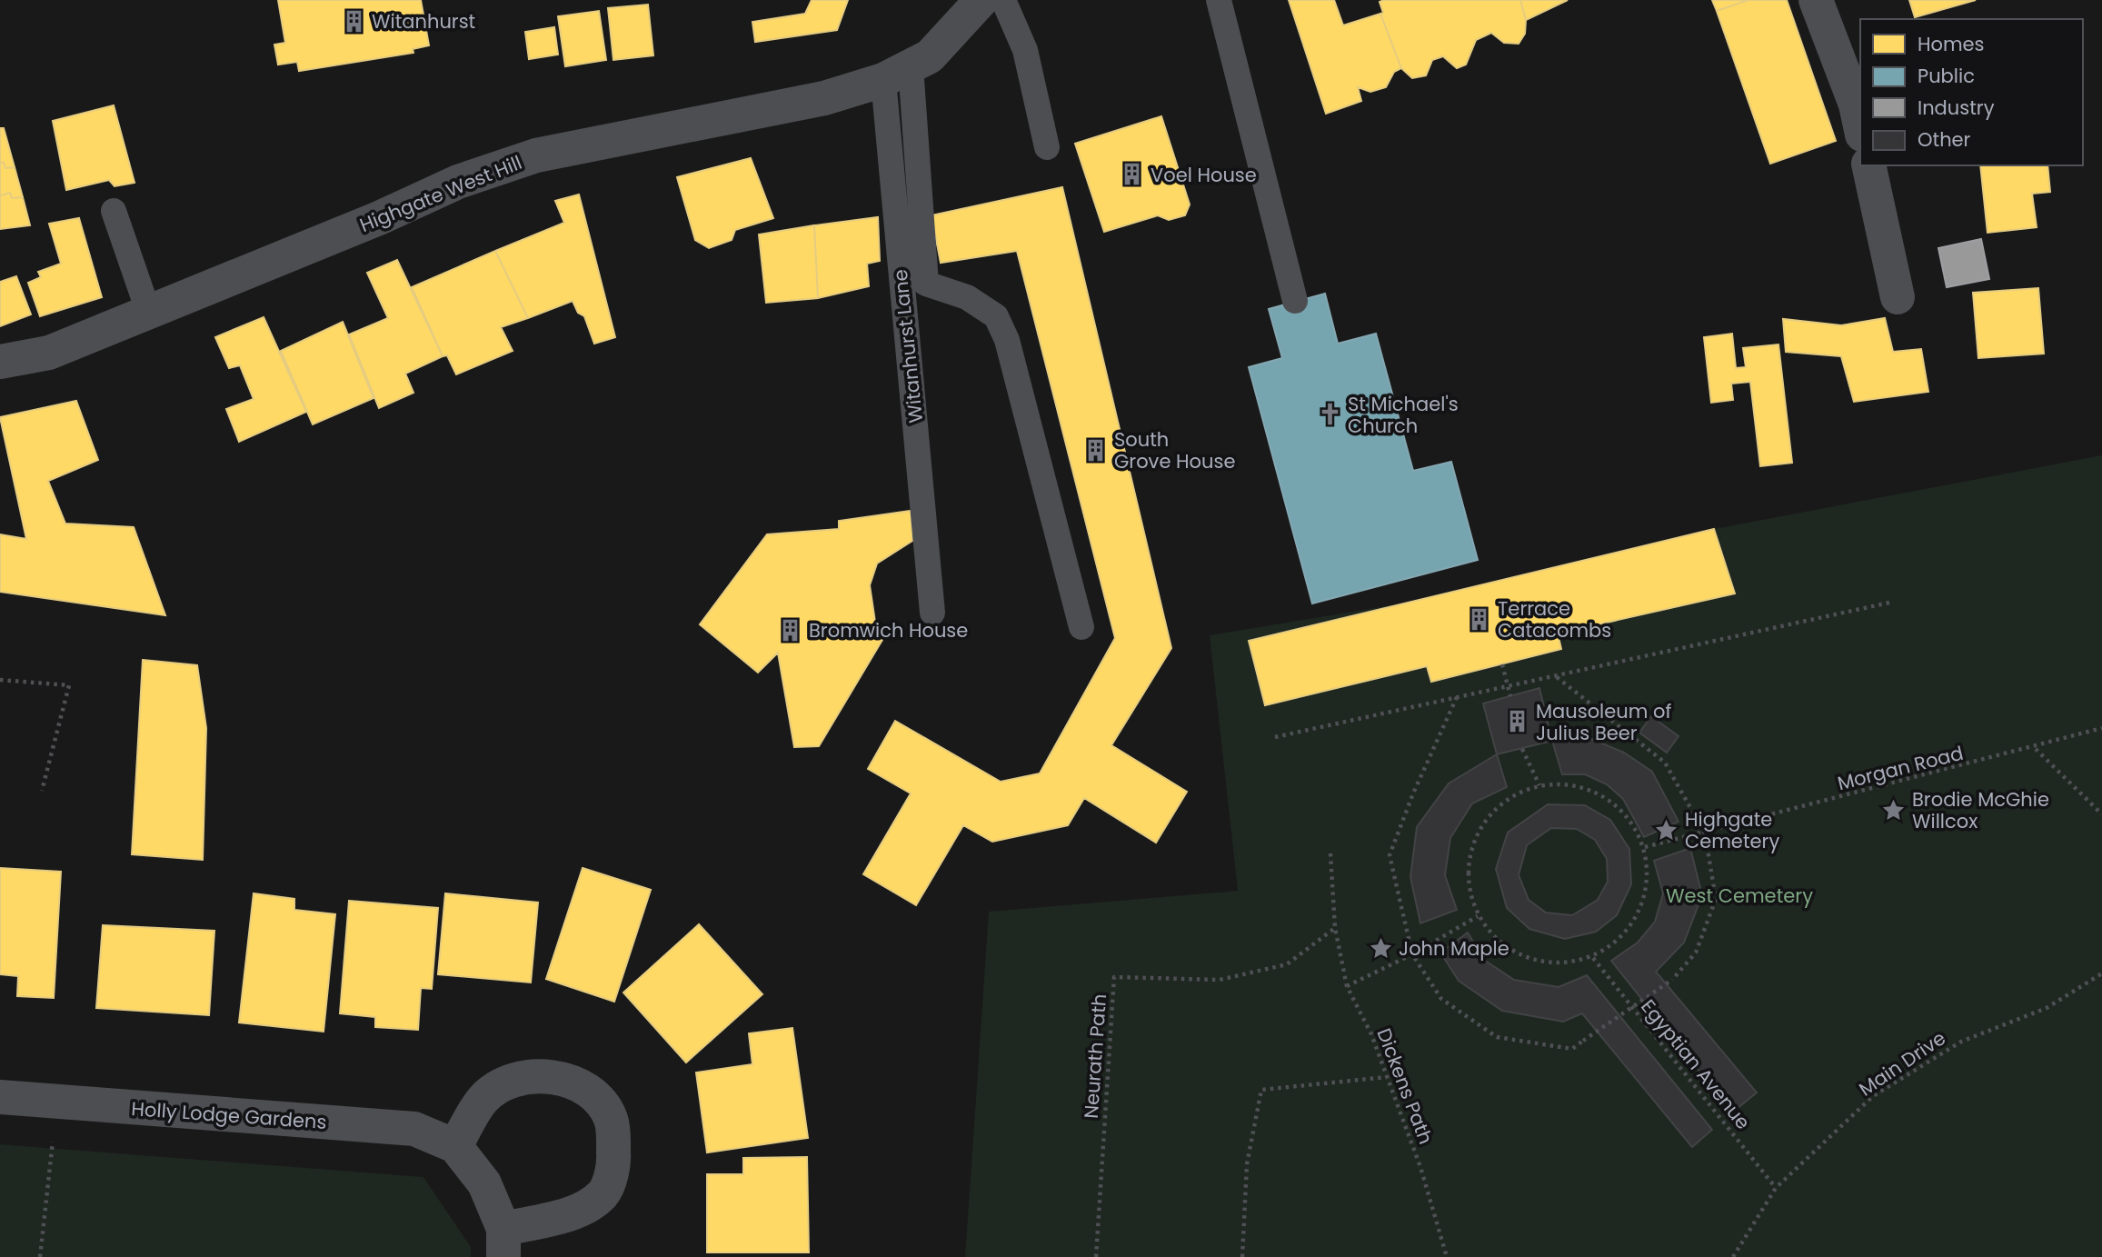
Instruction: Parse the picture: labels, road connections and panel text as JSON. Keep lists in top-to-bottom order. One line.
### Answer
{"streets":{"street":["Highgate West Hill","Holly Lodge Gardens"],"lane":["Witanhurst Lane"],"path":["Morgan Road","Neurath Path","Main Drive","Egyptian Avenue","Dickens Path"]},"crossings":[["Highgate West Hill","Witanhurst Lane"],["Morgan Road","Egyptian Avenue"],["Neurath Path","Dickens Path"],["Main Drive","Egyptian Avenue"]],"parks":["West Cemetery"],"places":{"building":["Witanhurst","Voel House","South Grove House","Terrace Catacombs","Bromwich House","Mausoleum of Julius Beer"],"church":["St Michael's Church"],"place":["Brodie McGhie Willcox","Highgate Cemetery","John Maple"]},"legend":["Homes","Public","Industry","Other"]}
